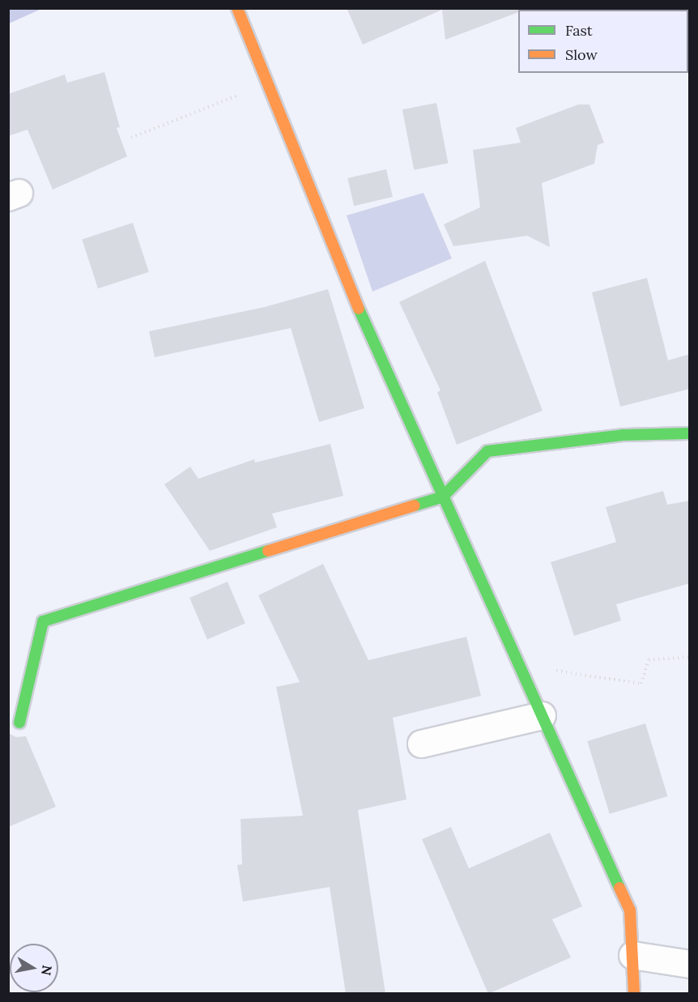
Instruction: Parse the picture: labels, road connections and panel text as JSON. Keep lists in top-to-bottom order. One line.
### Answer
{"legend":["Fast","Slow"],"north":"right"}
